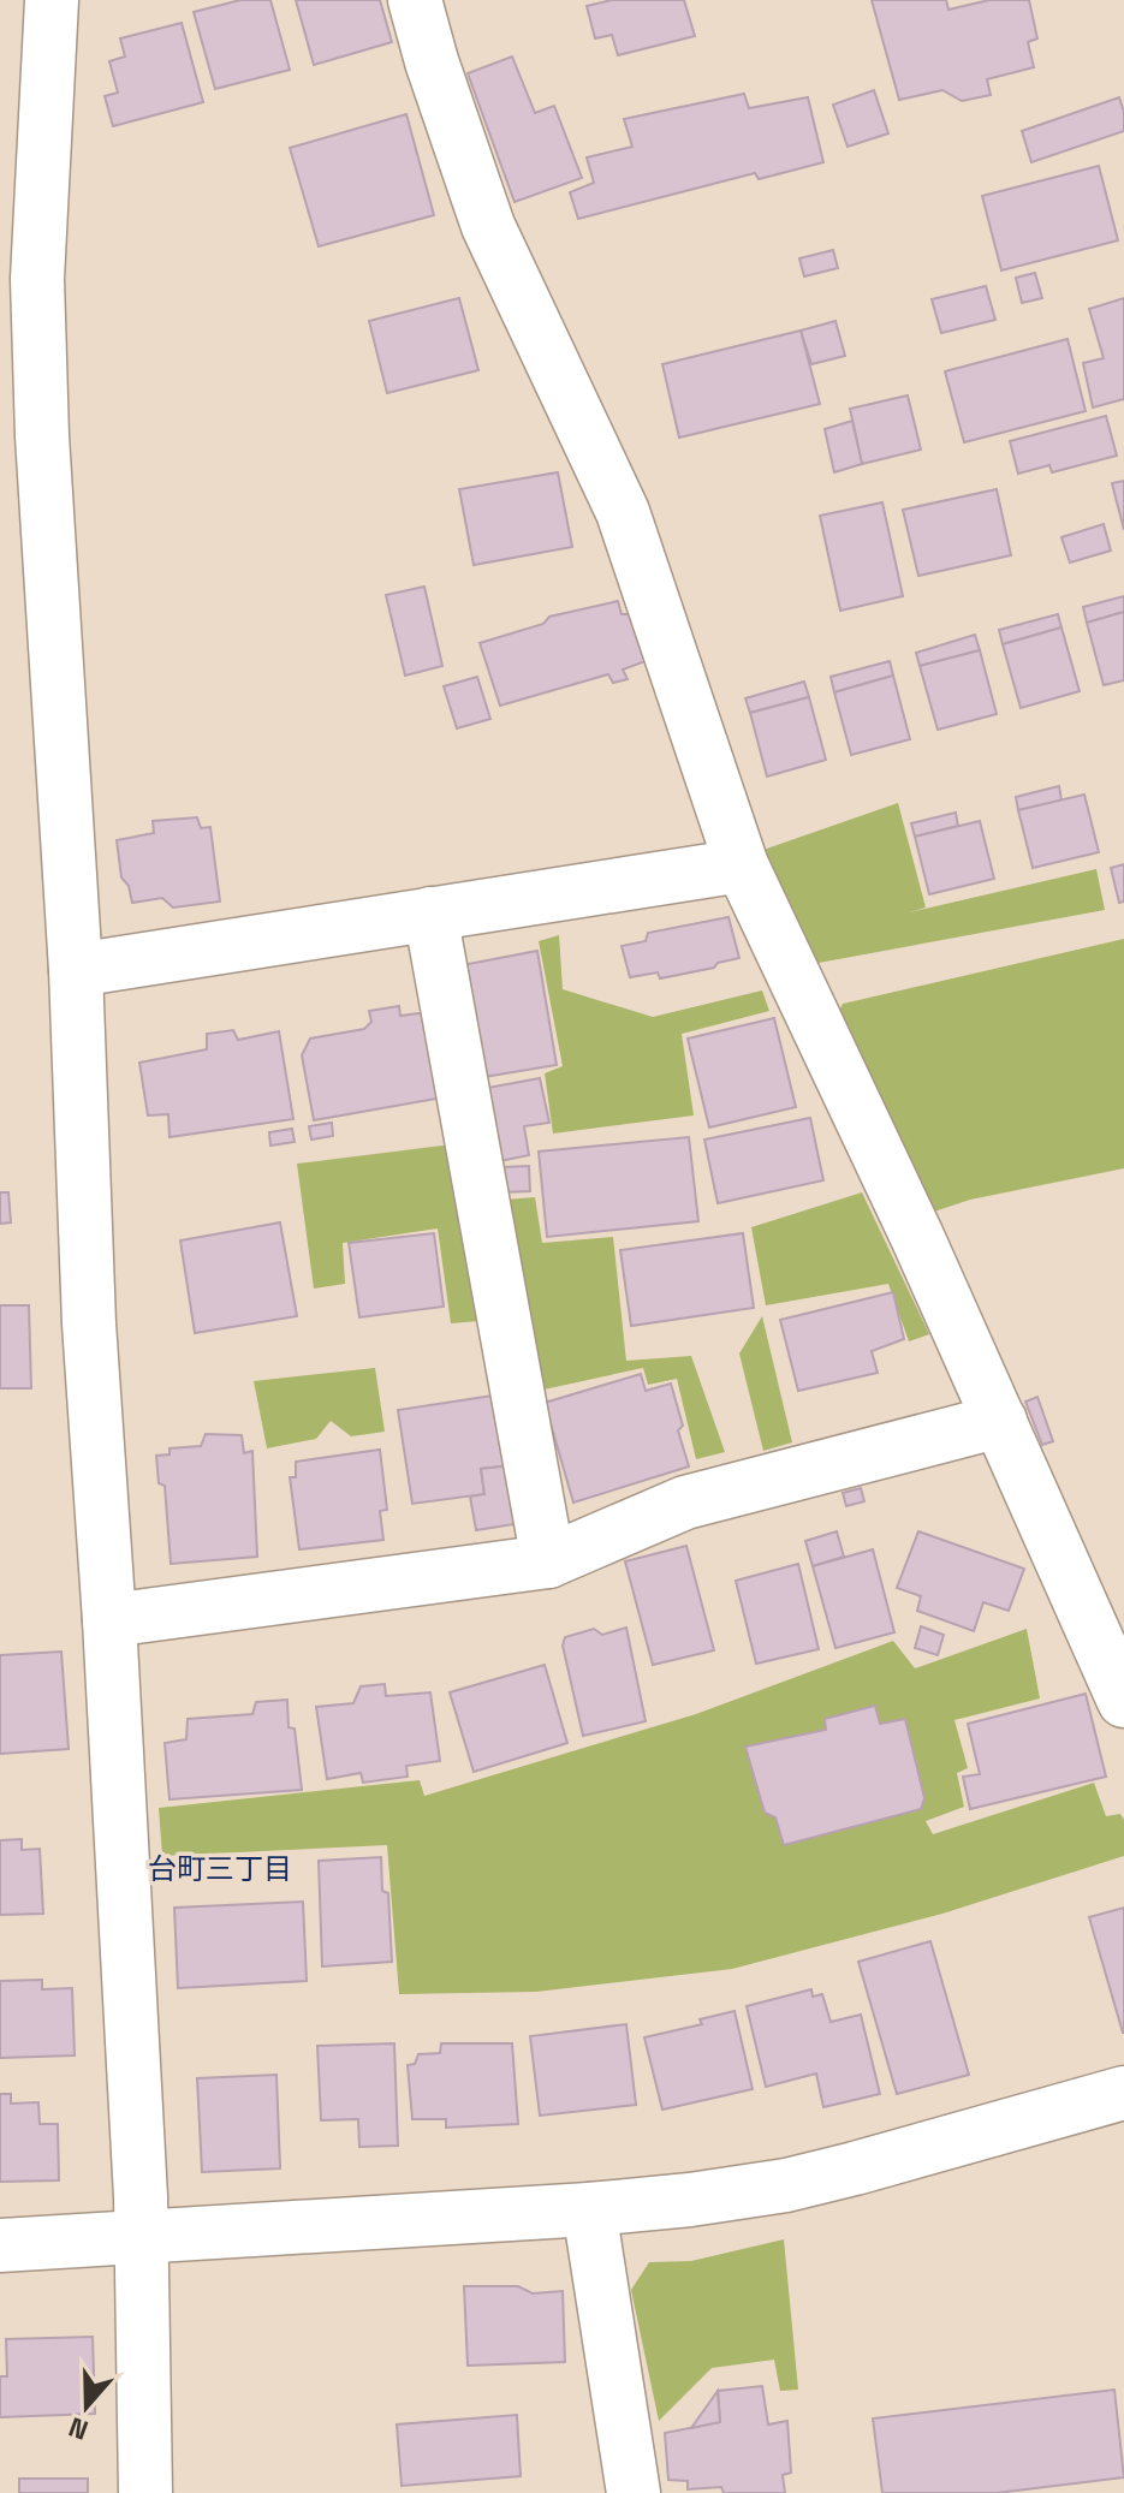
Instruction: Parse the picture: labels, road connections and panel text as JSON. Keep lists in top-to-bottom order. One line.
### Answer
{"districts":["台町三丁目"],"north":"bottom"}
